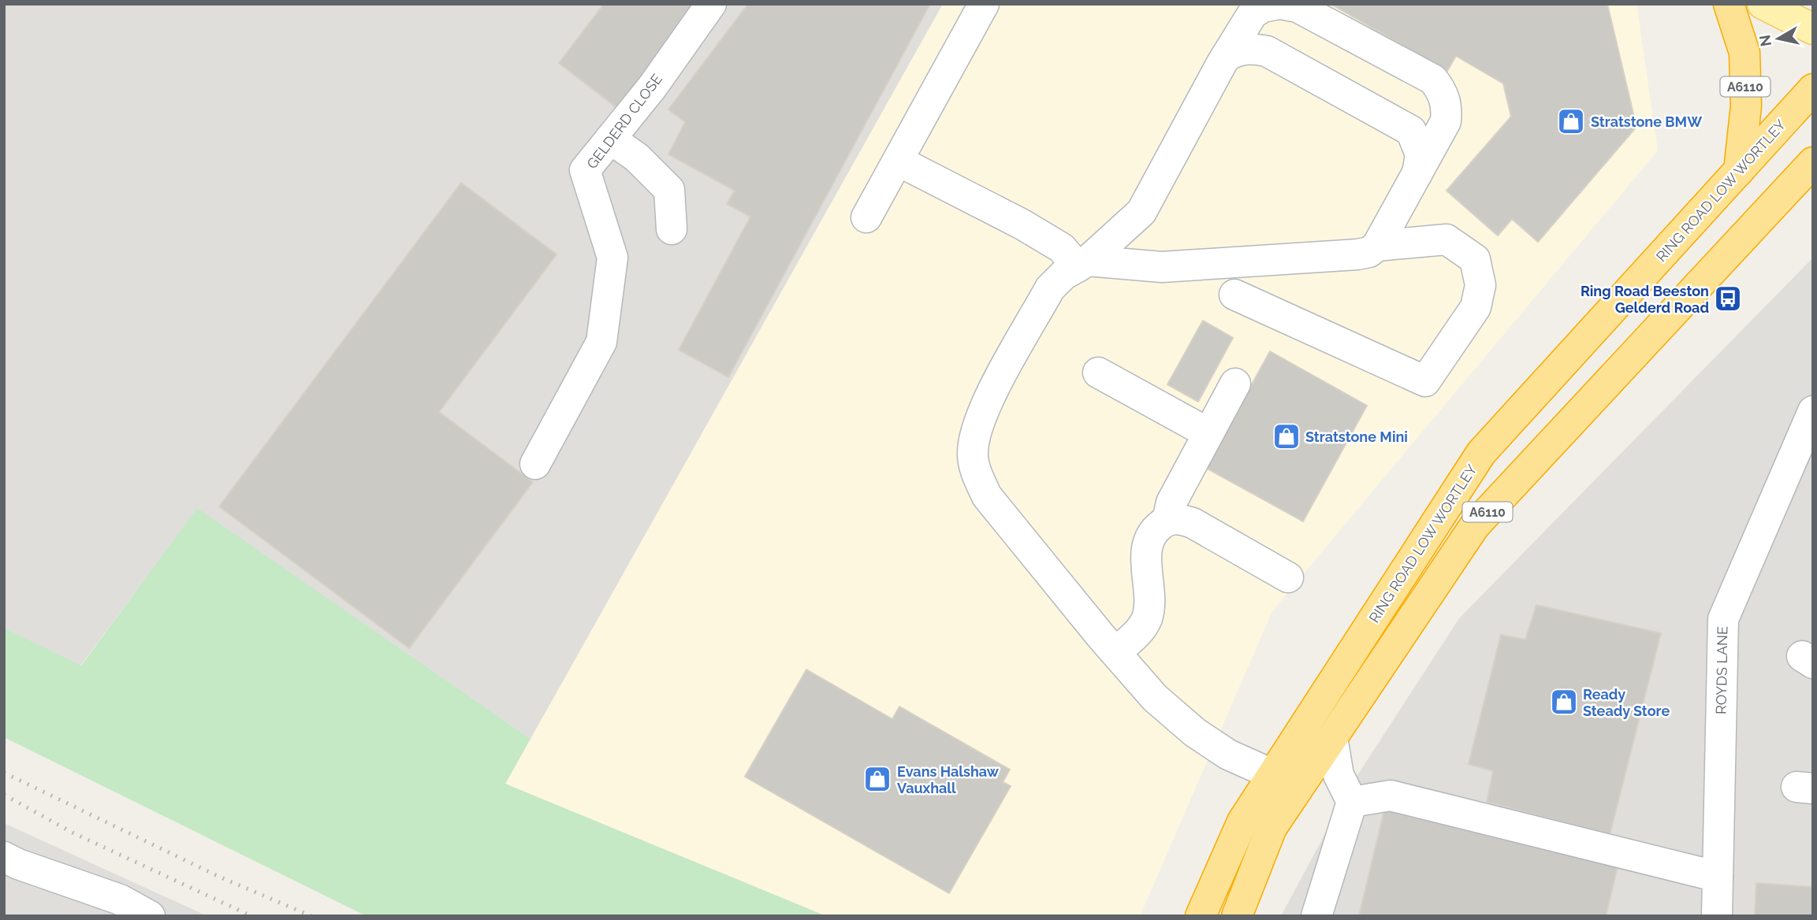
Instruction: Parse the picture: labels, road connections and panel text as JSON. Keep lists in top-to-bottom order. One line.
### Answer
{"streets":{"highway":["A6110","RING ROAD LOW WORTLEY"],"street":["GELDERD CLOSE","ROYDS LANE"]},"crossings":[["A6110","RING ROAD LOW WORTLEY"]],"places":{"shop":["Stratstone BMW","Stratstone Mini","Ready Steady Store","Evans Halshaw Vauxhall"],"bus stop":["Ring Road Beeston Gelderd Road"]},"north":"left"}
